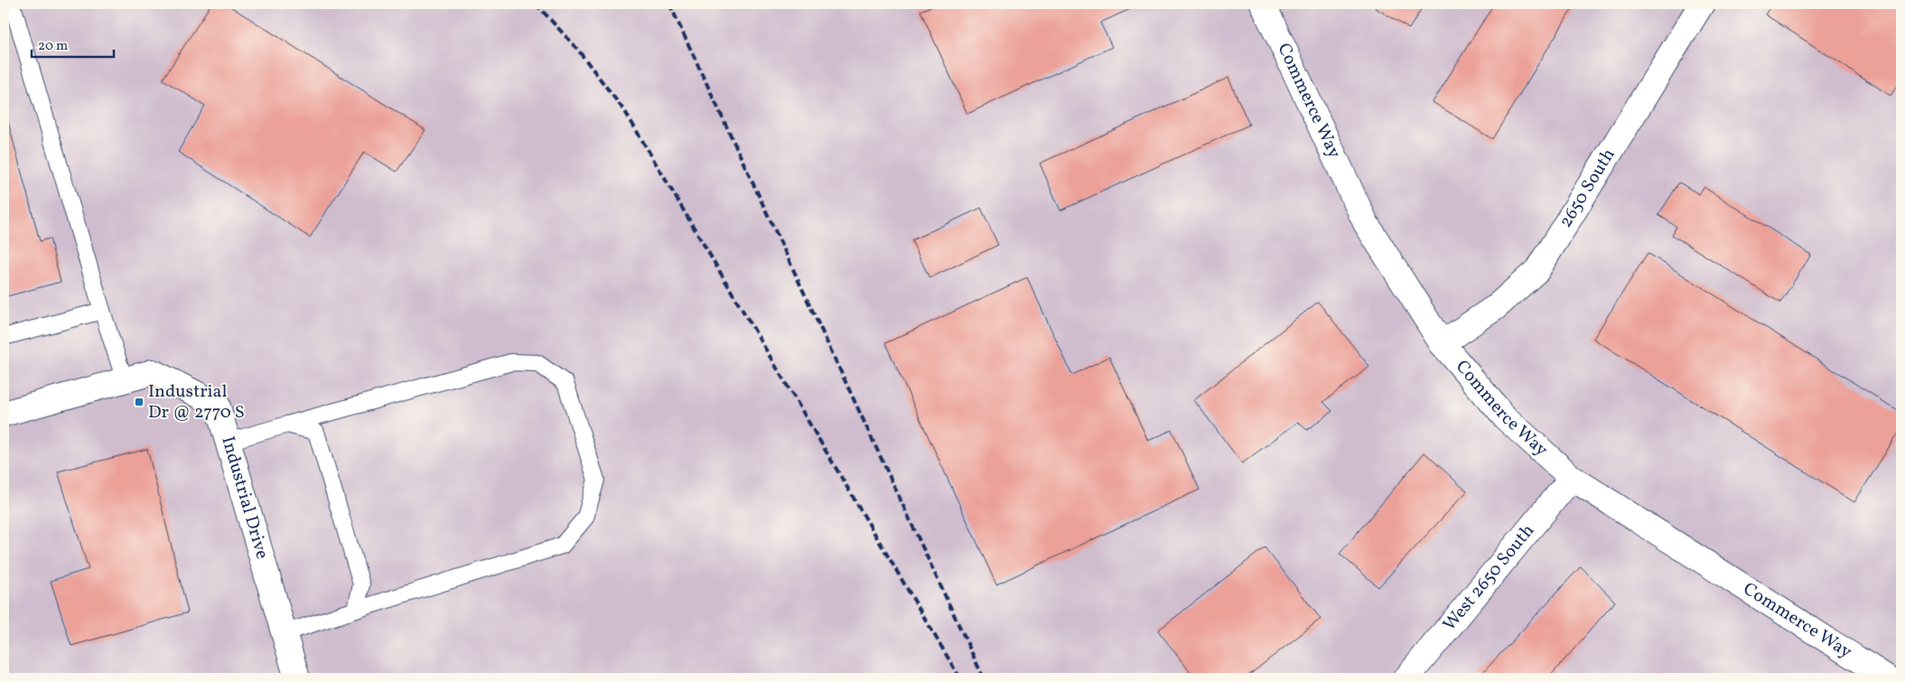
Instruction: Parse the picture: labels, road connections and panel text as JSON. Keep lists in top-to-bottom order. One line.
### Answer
{"streets":{"street":["Commerce Way","2650 South","Industrial Drive","West 2650 South"]},"crossings":[["Commerce Way","2650 South"],["Commerce Way","West 2650 South"]],"places":{"transit":["Industrial Dr @ 2770 S"]},"scale_bar":"20 m"}
